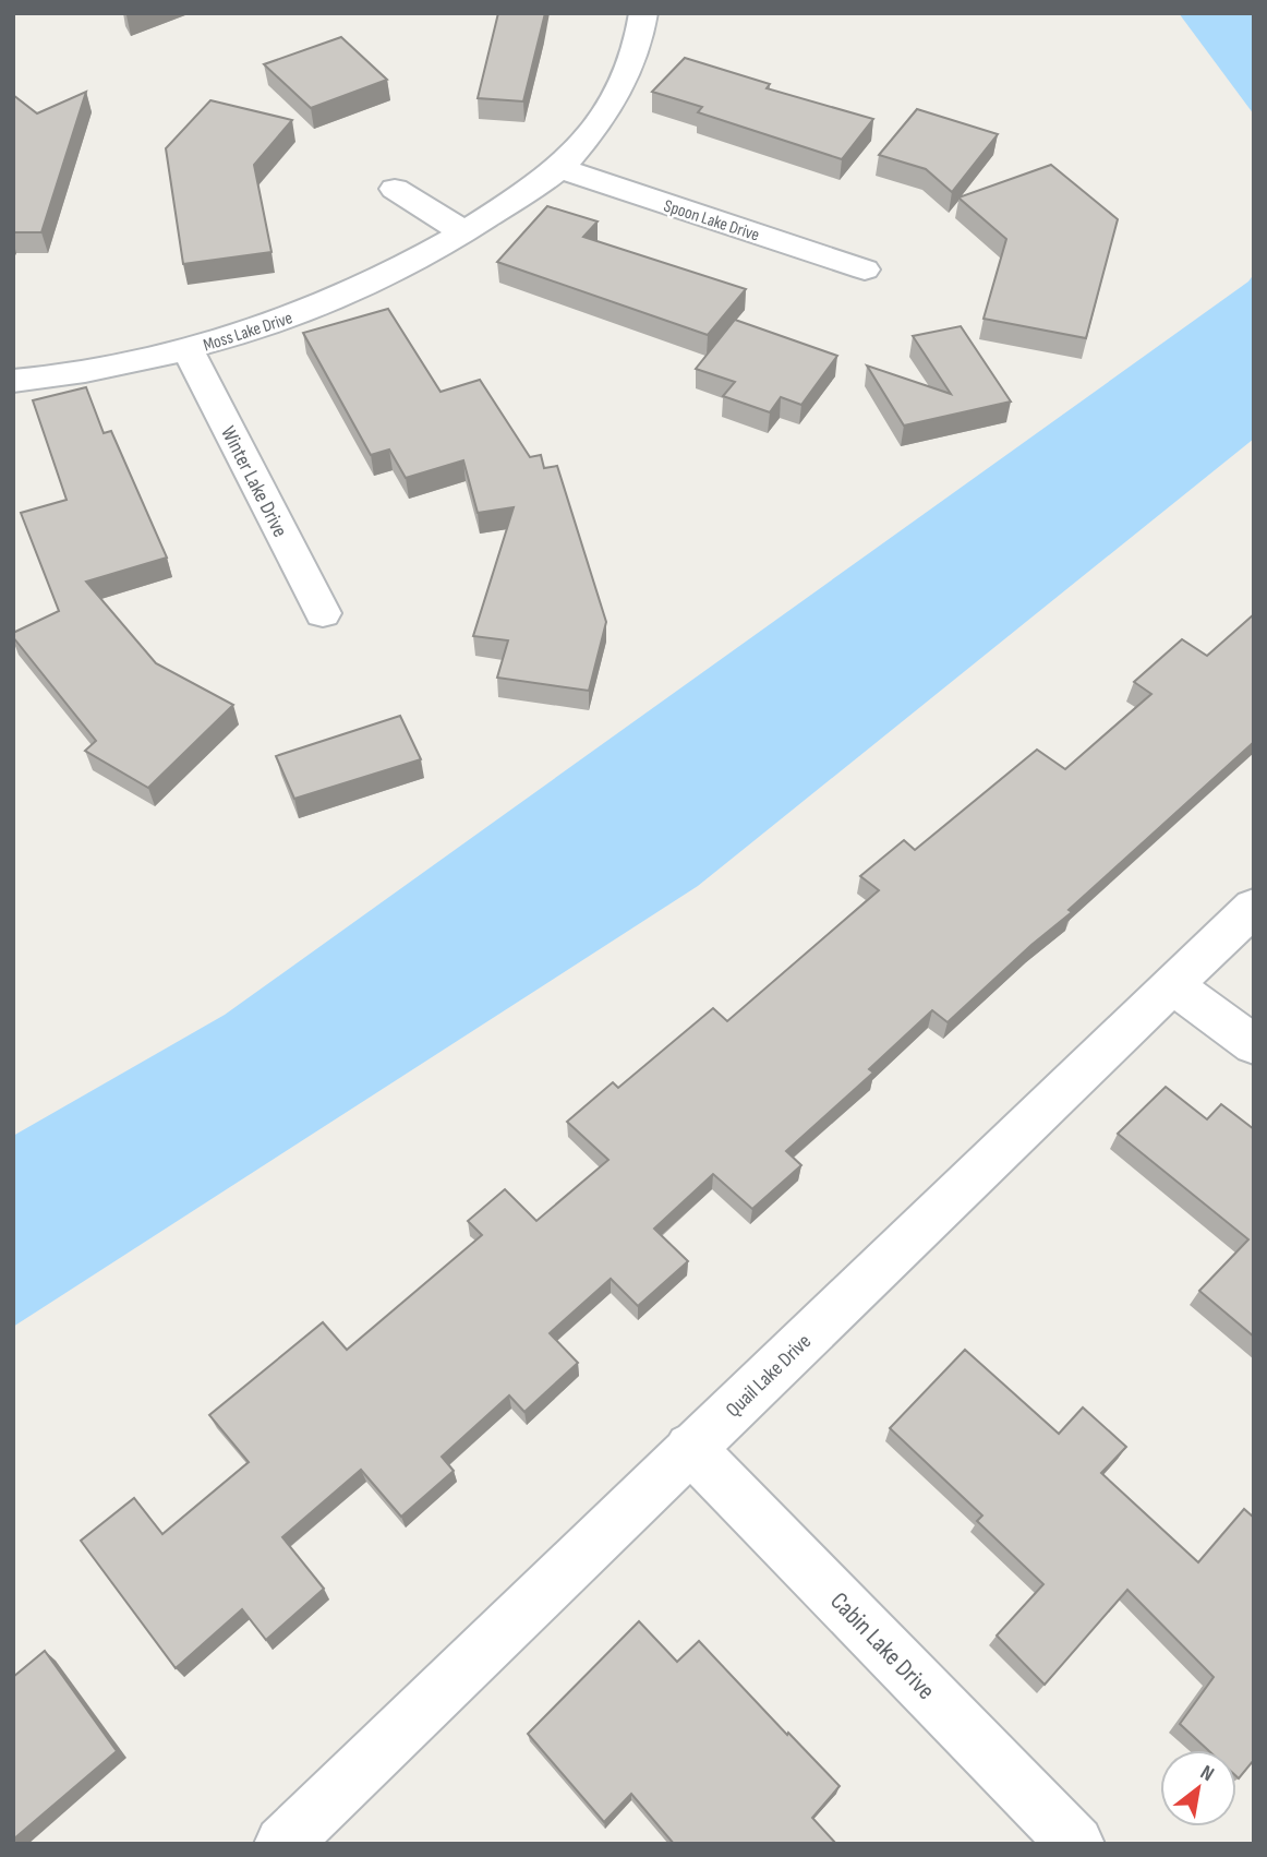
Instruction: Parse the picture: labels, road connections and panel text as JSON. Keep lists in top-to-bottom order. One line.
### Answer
{"streets":{"street":["Spoon Lake Drive","Moss Lake Drive","Winter Lake Drive","Quail Lake Drive","Cabin Lake Drive"]},"crossings":[["Spoon Lake Drive","Moss Lake Drive"],["Moss Lake Drive","Winter Lake Drive"],["Quail Lake Drive","Cabin Lake Drive"]],"north":"top right"}
